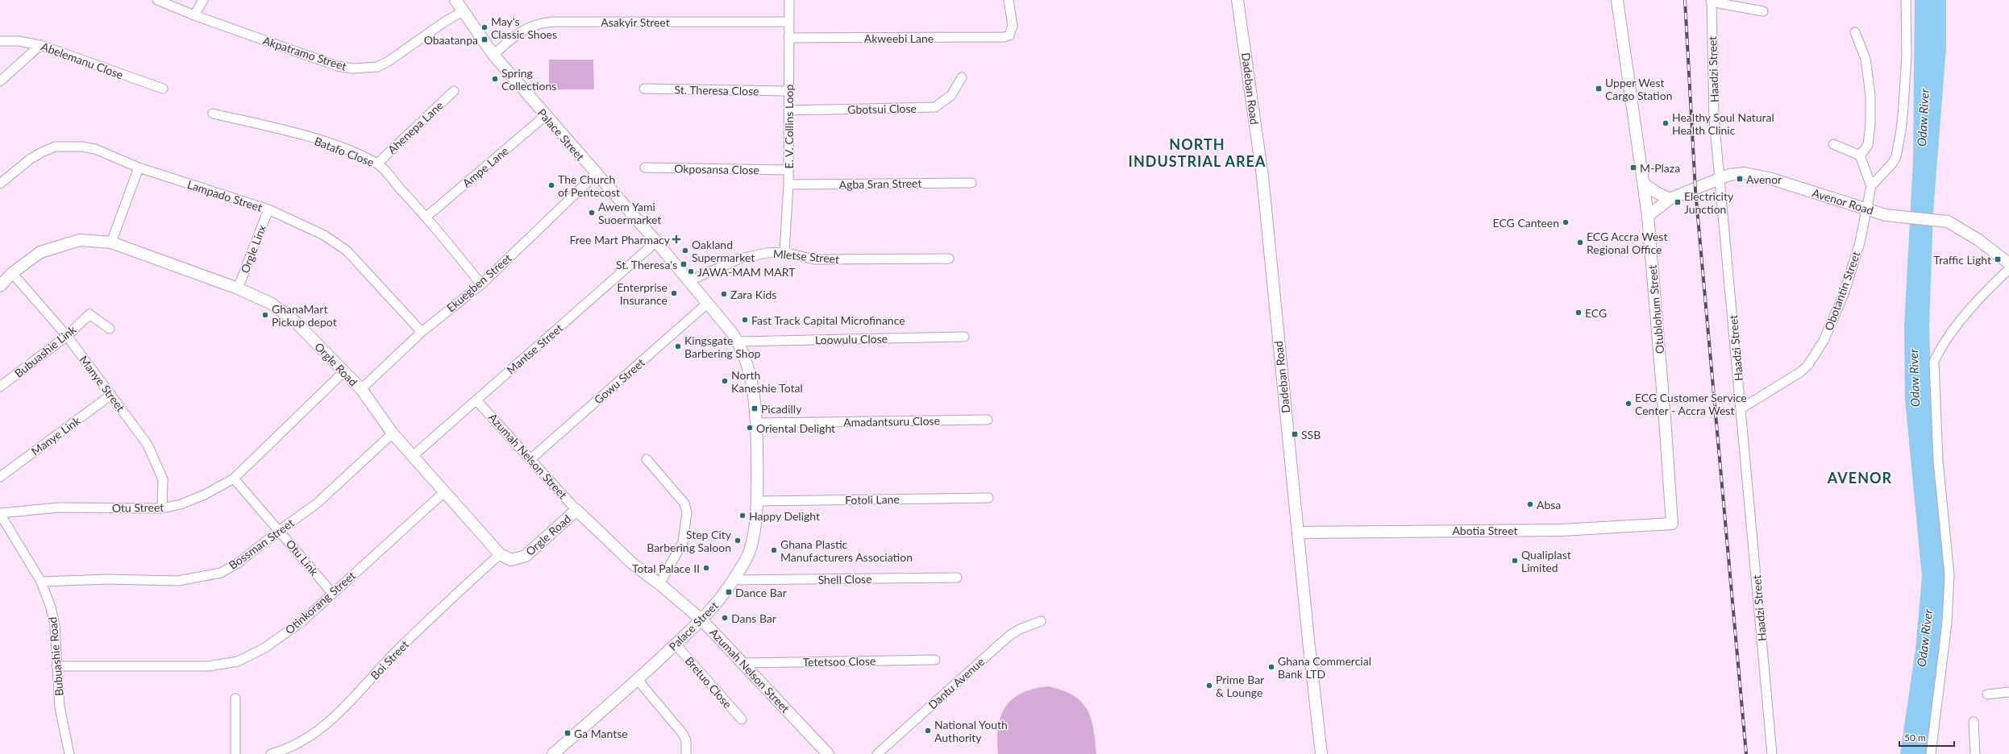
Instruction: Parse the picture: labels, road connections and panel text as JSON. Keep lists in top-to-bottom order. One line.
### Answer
{"streets":{"street":["Asakyir Street","Akweebi Lane","Akpatramo Street","Abelemanu Close","Haadzi Street","Dadeban Road","St. Theresa Close","Gbotsui Close","E. V. Collins Loop","Ahenepa Lane","Palace Street","Batafo Close","Ampe Lane","Okposansa Close","Agba Sran Street","Lampado Street","Avenor Road","Orgle Linx","Mletse Street","Ekuegben Street","Obotantin Street","Otublohum Street","Loowulu Close","Mantse Street","Bubuashie Link","Orgle Road","Gowu Street","Manye Street","Amadantsuru Close","Manye Link","Azumah Nelson Street","Fotoli Lane","Otu Street","Abotia Street","Bossman Street","Otu Link","Shell Close","Otinkorang Street","Bubuashie Road","Boi Street","Tetetsoo Close","Bretuo Close","Dantu Avenue"]},"crossings":[["Asakyir Street","E. V. Collins Loop"],["Asakyir Street","Palace Street"],["Akweebi Lane","E. V. Collins Loop"],["Akpatramo Street","Palace Street"],["Haadzi Street","Avenor Road"],["Haadzi Street","Obotantin Street"],["Dadeban Road","Abotia Street"],["St. Theresa Close","E. V. Collins Loop"],["Gbotsui Close","E. V. Collins Loop"],["E. V. Collins Loop","Okposansa Close"],["E. V. Collins Loop","Agba Sran Street"],["E. V. Collins Loop","Mletse Street"],["Ahenepa Lane","Batafo Close"],["Palace Street","Ampe Lane"],["Palace Street","Mletse Street"],["Palace Street","Ekuegben Street"],["Palace Street","Loowulu Close"],["Palace Street","Mantse Street"],["Palace Street","Gowu Street"],["Palace Street","Amadantsuru Close"],["Palace Street","Azumah Nelson Street"],["Palace Street","Fotoli Lane"],["Palace Street","Shell Close"],["Palace Street","Bretuo Close"],["Batafo Close","Ampe Lane"],["Batafo Close","Ekuegben Street"],["Lampado Street","Orgle Linx"],["Lampado Street","Ekuegben Street"],["Avenor Road","Obotantin Street"],["Avenor Road","Otublohum Street"],["Orgle Linx","Orgle Road"],["Ekuegben Street","Orgle Road"],["Otublohum Street","Abotia Street"],["Mantse Street","Orgle Road"],["Mantse Street","Azumah Nelson Street"],["Bubuashie Link","Manye Street"],["Orgle Road","Manye Street"],["Orgle Road","Azumah Nelson Street"],["Orgle Road","Otu Street"],["Orgle Road","Bossman Street"],["Orgle Road","Otinkorang Street"],["Orgle Road","Boi Street"],["Gowu Street","Azumah Nelson Street"],["Manye Street","Manye Link"],["Manye Street","Otu Street"],["Azumah Nelson Street","Tetetsoo Close"],["Otu Street","Otu Link"],["Otu Street","Bubuashie Road"],["Bossman Street","Otu Link"],["Bossman Street","Bubuashie Road"],["Otu Link","Otinkorang Street"],["Otinkorang Street","Bubuashie Road"]],"districts":["NORTH INDUSTRIAL AREA","AVENOR"],"water":["Odaw River"],"places":{"other":["May's Classic Shoes","Spring Collections","Healthy Soul Natural Health Clinic","The Church of Pentecost","Awem Yami Suoermarket","ECG Canteen","ECG Accra West Regional Office","Oakland Supermarket","JAWA-MAM MART","Enterprise Insurance","Zara Kids","ECG","GhanaMart Pickup depot","Fast Track Capital Microfinance","Kingsgate Barbering Shop","North Kaneshie Total","ECG Customer Service Center - Accra West","Oriental Delight","Absa","Happy Delight","Step City Barbering Saloon","Ghana Plastic Manufacturers Association","Qualiplast Limited","Total Palace II","Dans Bar","Ghana Commercial Bank LTD","Prime Bar & Lounge","National Youth Authority"],"transit":["Obaatanpa","Upper West Cargo Station","M-Plaza","Avenor","Electricity Junction","Traffic Light","St. Theresa's","Picadilly","SSB","Dance Bar","Ga Mantse"],"health":["Free Mart Pharmacy"]},"scale_bar":"50 m"}
